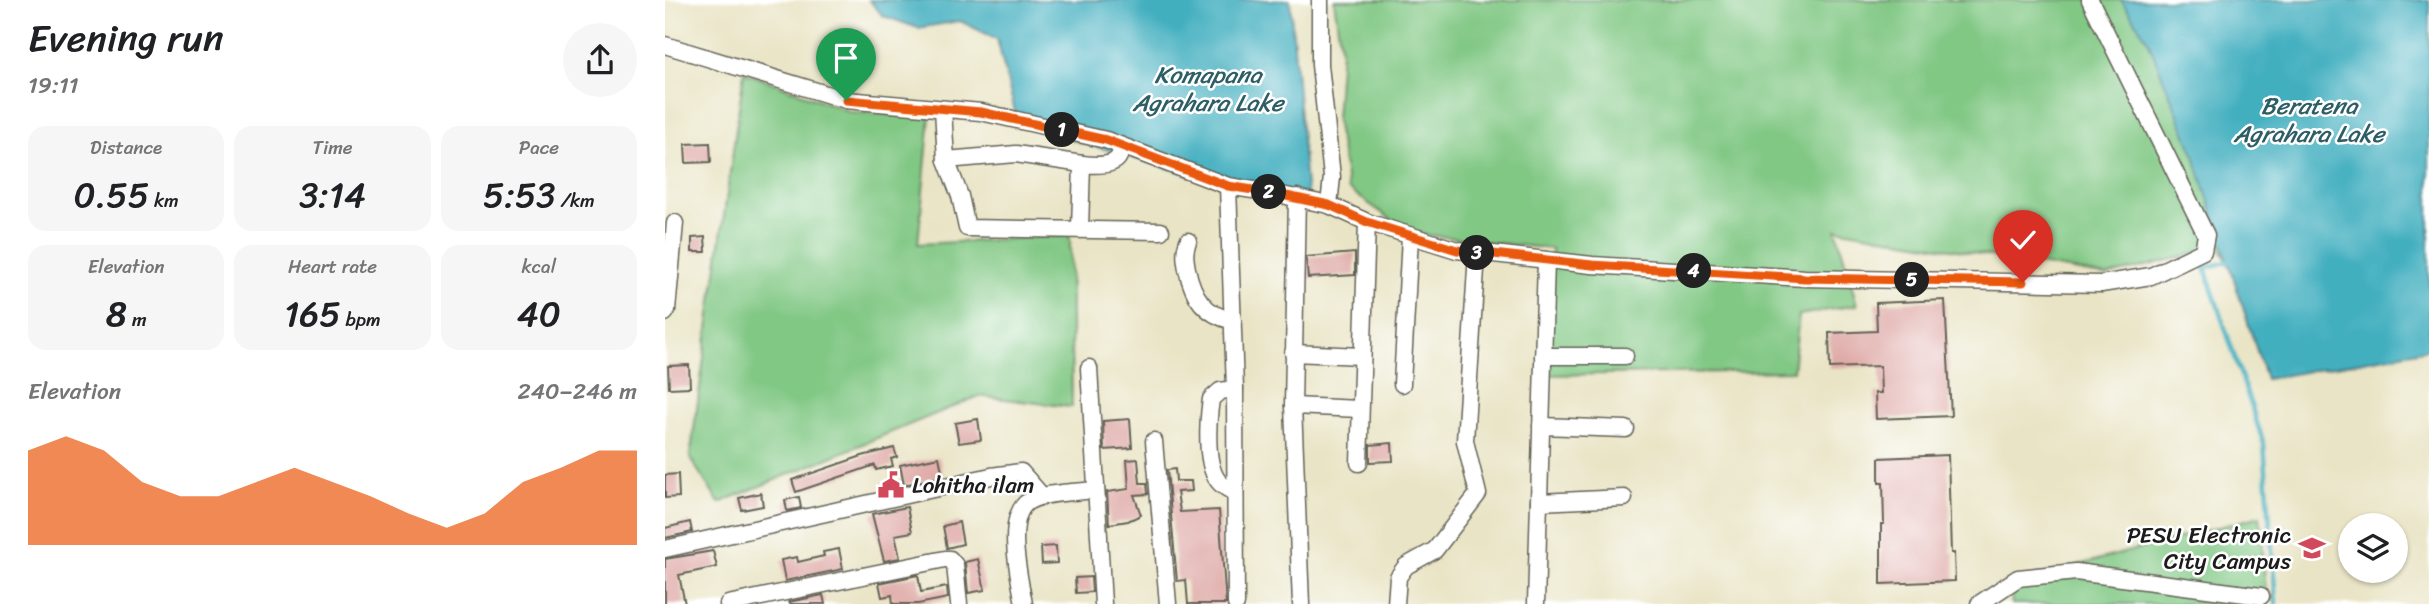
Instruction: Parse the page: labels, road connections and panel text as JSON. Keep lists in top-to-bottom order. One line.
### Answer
{"water":["Komapana Agrahara Lake","Beratena Agrahara Lake"],"places":{"public building":["Lohitha ilam"],"school or university":["PESU Electronic City Campus"]},"page":{"heading":["Evening run","19:11"],"pins":["1","2","3","4","5"],"stats":[["Distance","0.55 km"],["Time","3:14"],["Pace","5:53 /km"],["Elevation","8 m"],["Heart rate","165 bpm"],["kcal","40"]],"chart":["Elevation","240–246 m"]}}
